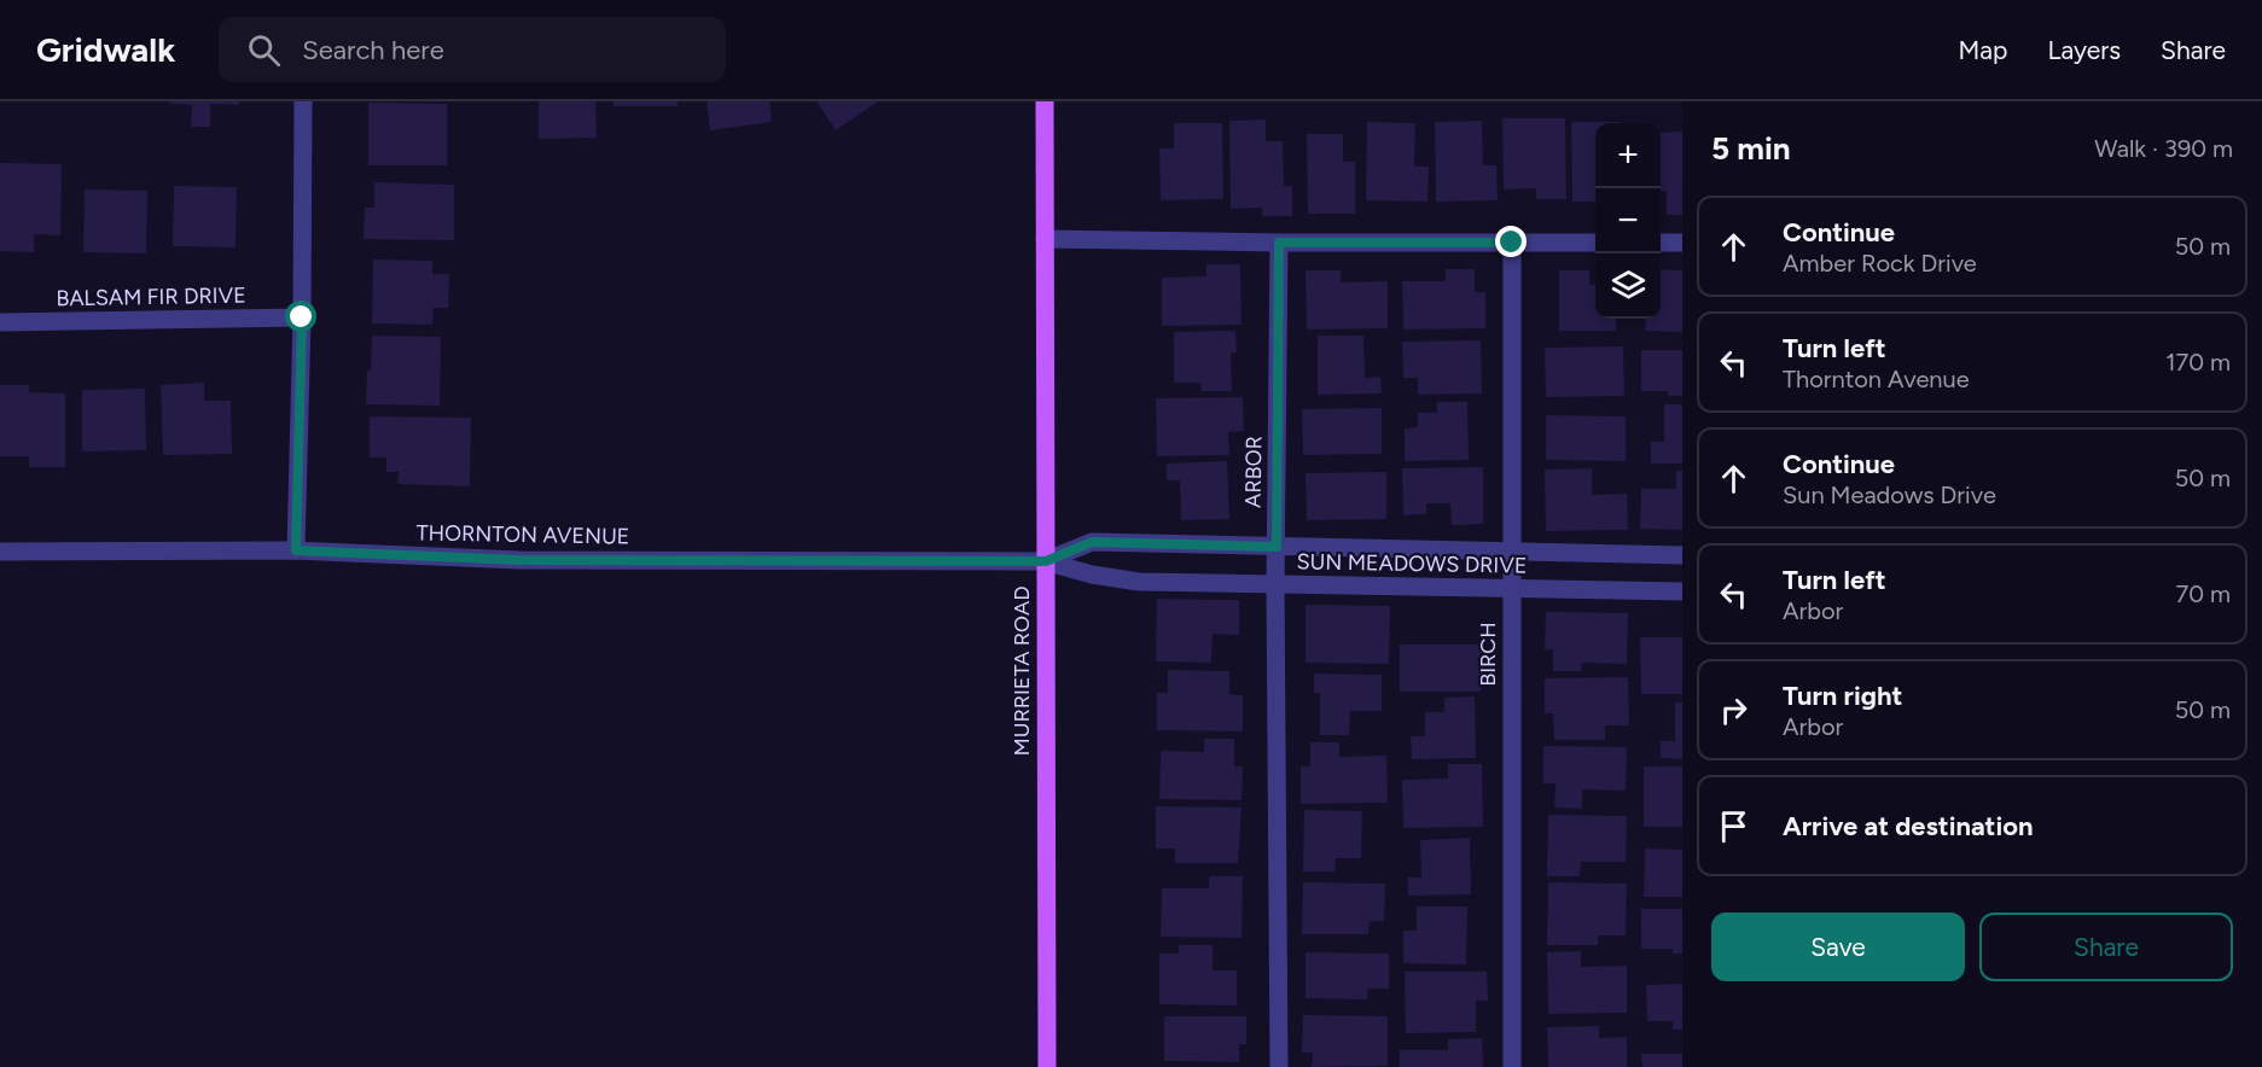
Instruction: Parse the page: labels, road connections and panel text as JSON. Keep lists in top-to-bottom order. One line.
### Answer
{"streets":{"main road":["MURRIETA ROAD"],"street":["BALSAM FIR DRIVE","ARBOR","THORNTON AVENUE","SUN MEADOWS DRIVE","BIRCH"]},"crossings":[["ARBOR","SUN MEADOWS DRIVE"],["THORNTON AVENUE","SUN MEADOWS DRIVE"],["THORNTON AVENUE","MURRIETA ROAD"],["SUN MEADOWS DRIVE","BIRCH"],["SUN MEADOWS DRIVE","MURRIETA ROAD"]],"page":{"header":"Gridwalk","search":"Search here","nav":["Map","Layers","Share"],"heading":["5 min","Walk · 390 m"],"map_buttons":["+","−"],"list":[["Continue","Amber Rock Drive","50 m"],["Turn left","Thornton Avenue","170 m"],["Continue","Sun Meadows Drive","50 m"],["Turn left","Arbor","70 m"],["Turn right","Arbor","50 m"],"Arrive at destination"],"buttons":["Save","Share"]}}
